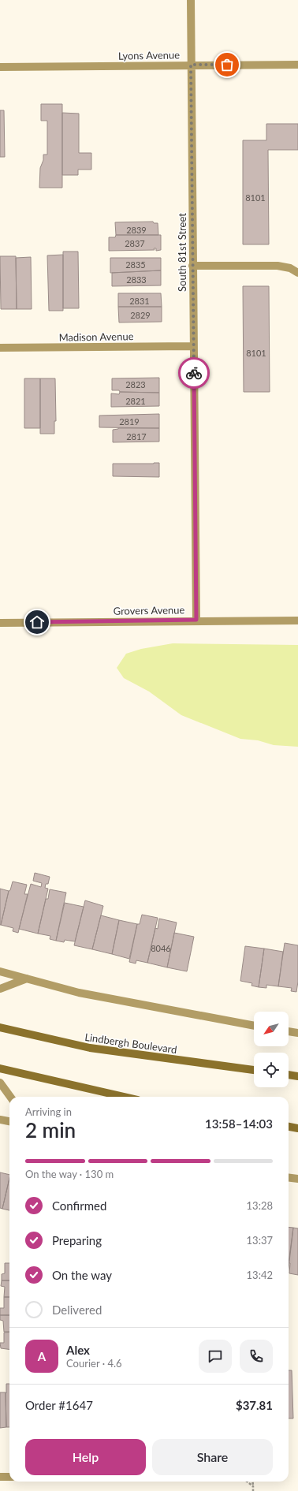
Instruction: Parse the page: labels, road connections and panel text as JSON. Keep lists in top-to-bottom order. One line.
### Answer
{"streets":{"main road":["Lindbergh Boulevard"],"street":["Lyons Avenue","South 81st Street","Madison Avenue","Grovers Avenue"]},"crossings":[["Lyons Avenue","South 81st Street"],["South 81st Street","Madison Avenue"],["South 81st Street","Grovers Avenue"]],"house_numbers":["8101","2839","2837","2835","2833","2831","2829","8101","2823","2821","2819","2817","8046"],"north":"bottom left","page":{"heading":["2 min","Arriving in","13:58–14:03"],"panel":["Alex","Courier · 4.6","Order #1647","$37.81"],"bar":"On the way · 130 m","list":[["Confirmed","13:28"],["Preparing","13:37"],["On the way","13:42"],"Delivered"],"round":"A","buttons":["Help","Share"]}}
